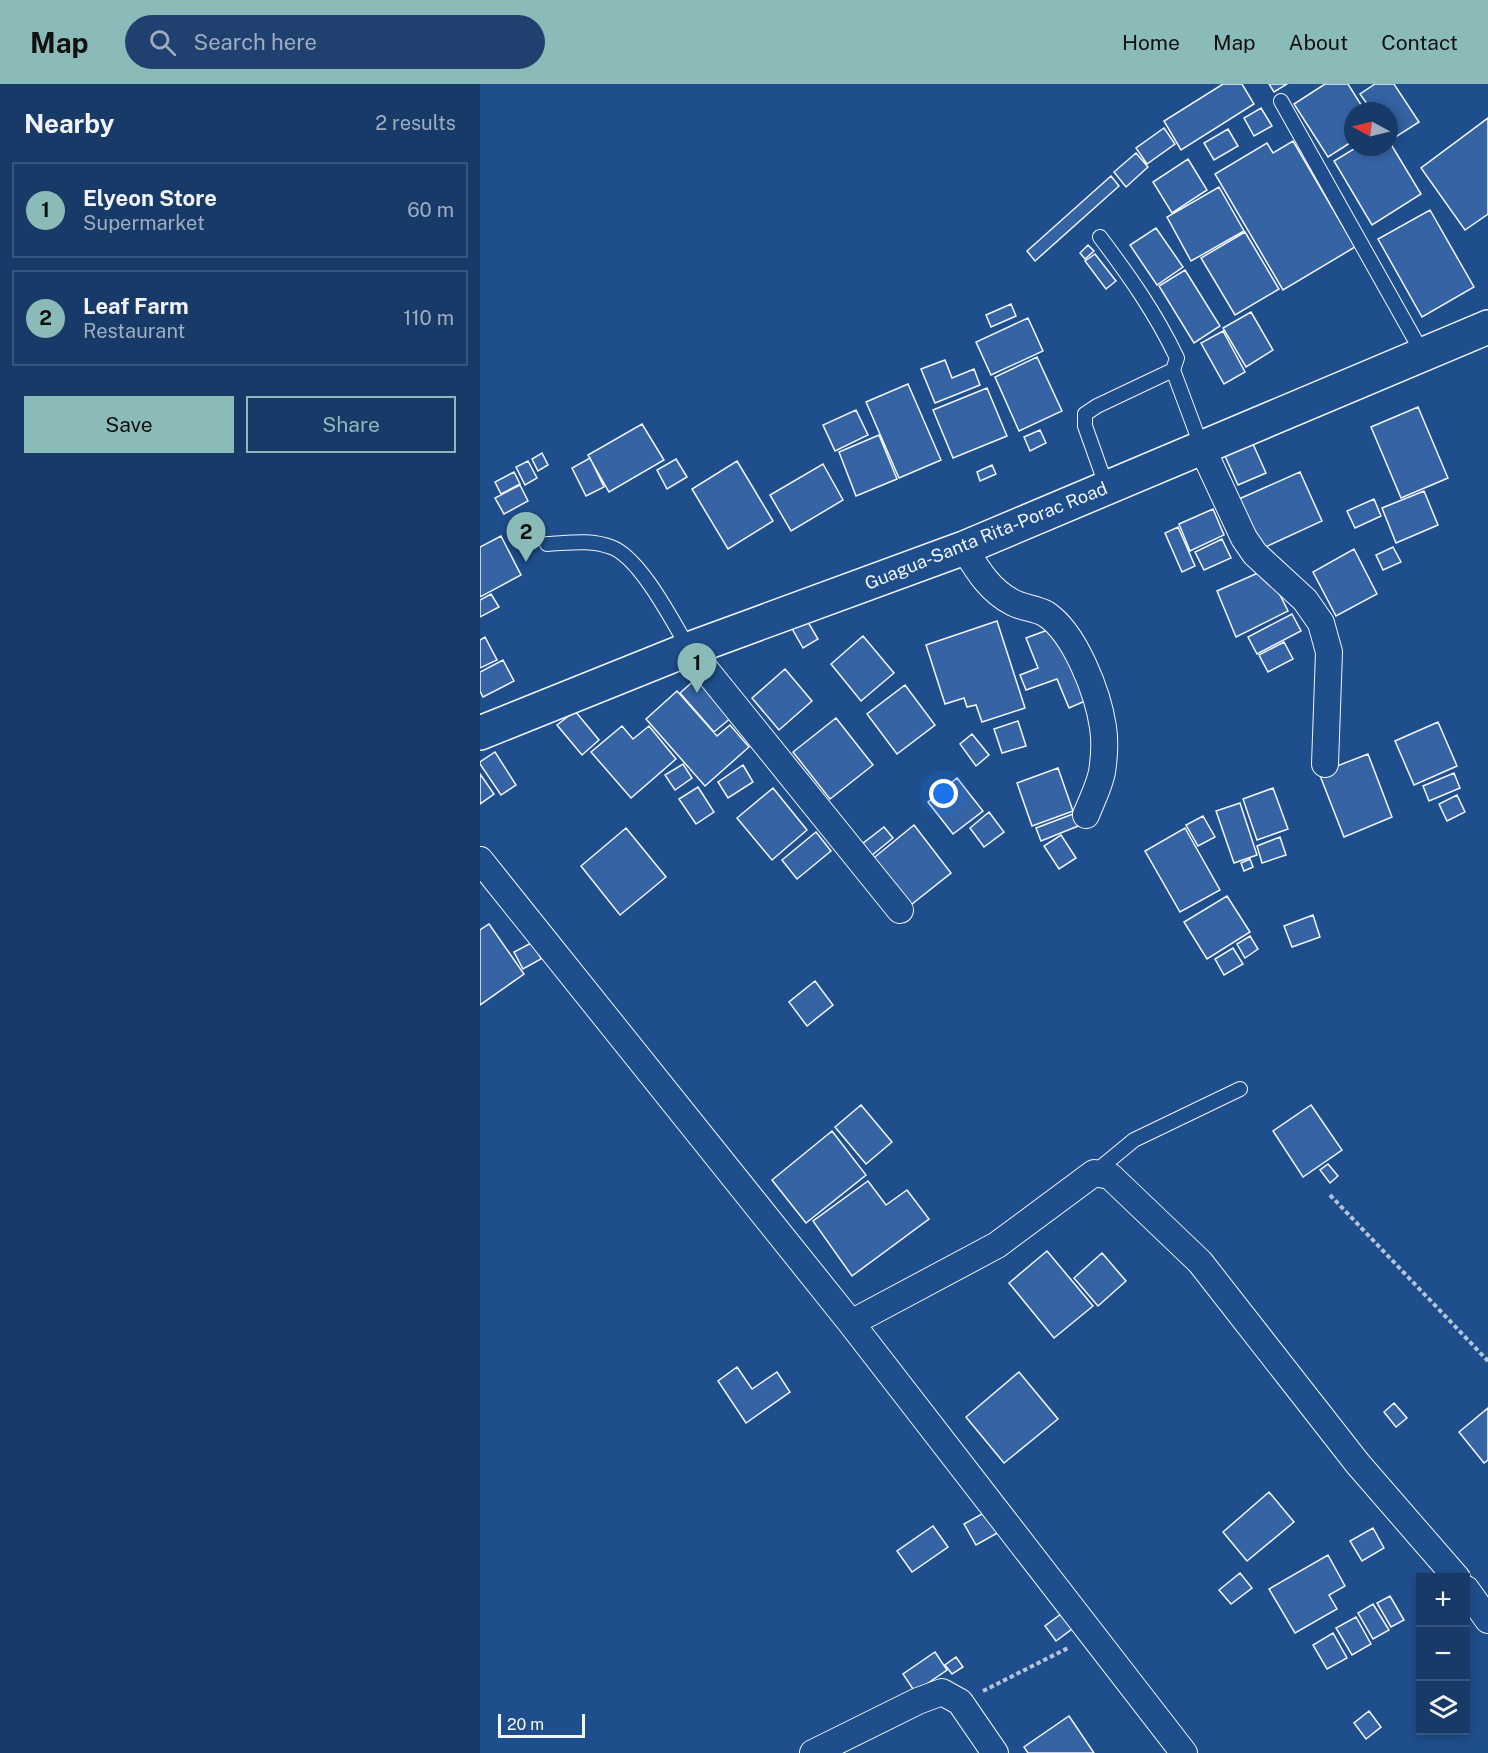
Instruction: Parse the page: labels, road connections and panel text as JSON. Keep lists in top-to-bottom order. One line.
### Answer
{"streets":{"main road":["Guagua-Santa Rita-Porac Road"]},"scale_bar":"20 m","north":"left","page":{"header":"Map","search":"Search here","nav":["Home","Map","About","Contact"],"heading":["Nearby","2 results"],"list":[{"mark":"1","name":"Elyeon Store","note":"Supermarket","value":"60 m"},{"mark":"2","name":"Leaf Farm","note":"Restaurant","value":"110 m"}],"buttons":["Save","Share"],"pins":["2","1"],"map_buttons":["+","−"],"scale":"20 m"}}
